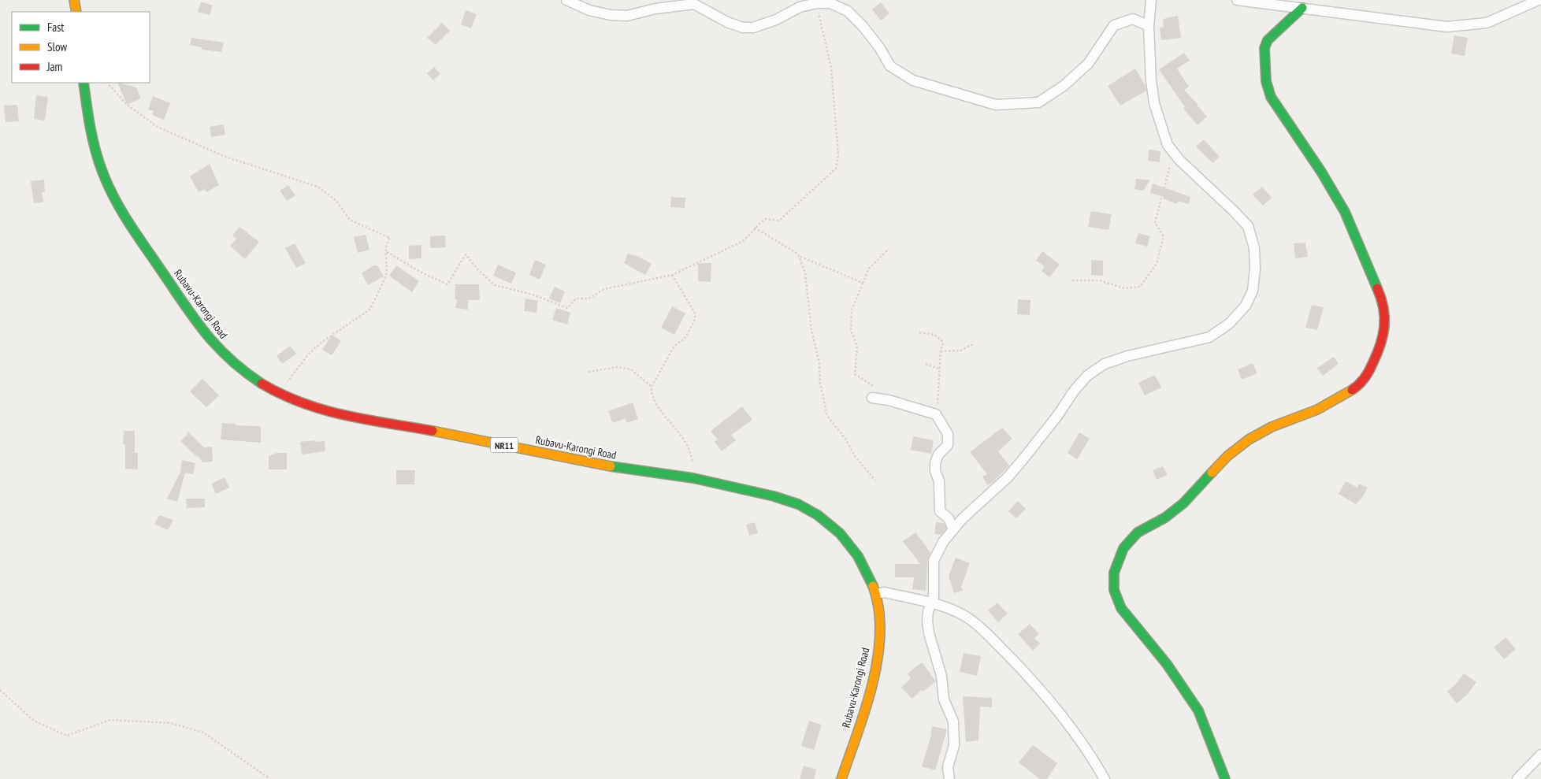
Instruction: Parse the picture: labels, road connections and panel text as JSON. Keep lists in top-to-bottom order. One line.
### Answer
{"streets":{"main road":["Rubavu-Karongi Road","NR11"]},"legend":["Fast","Slow","Jam"]}
